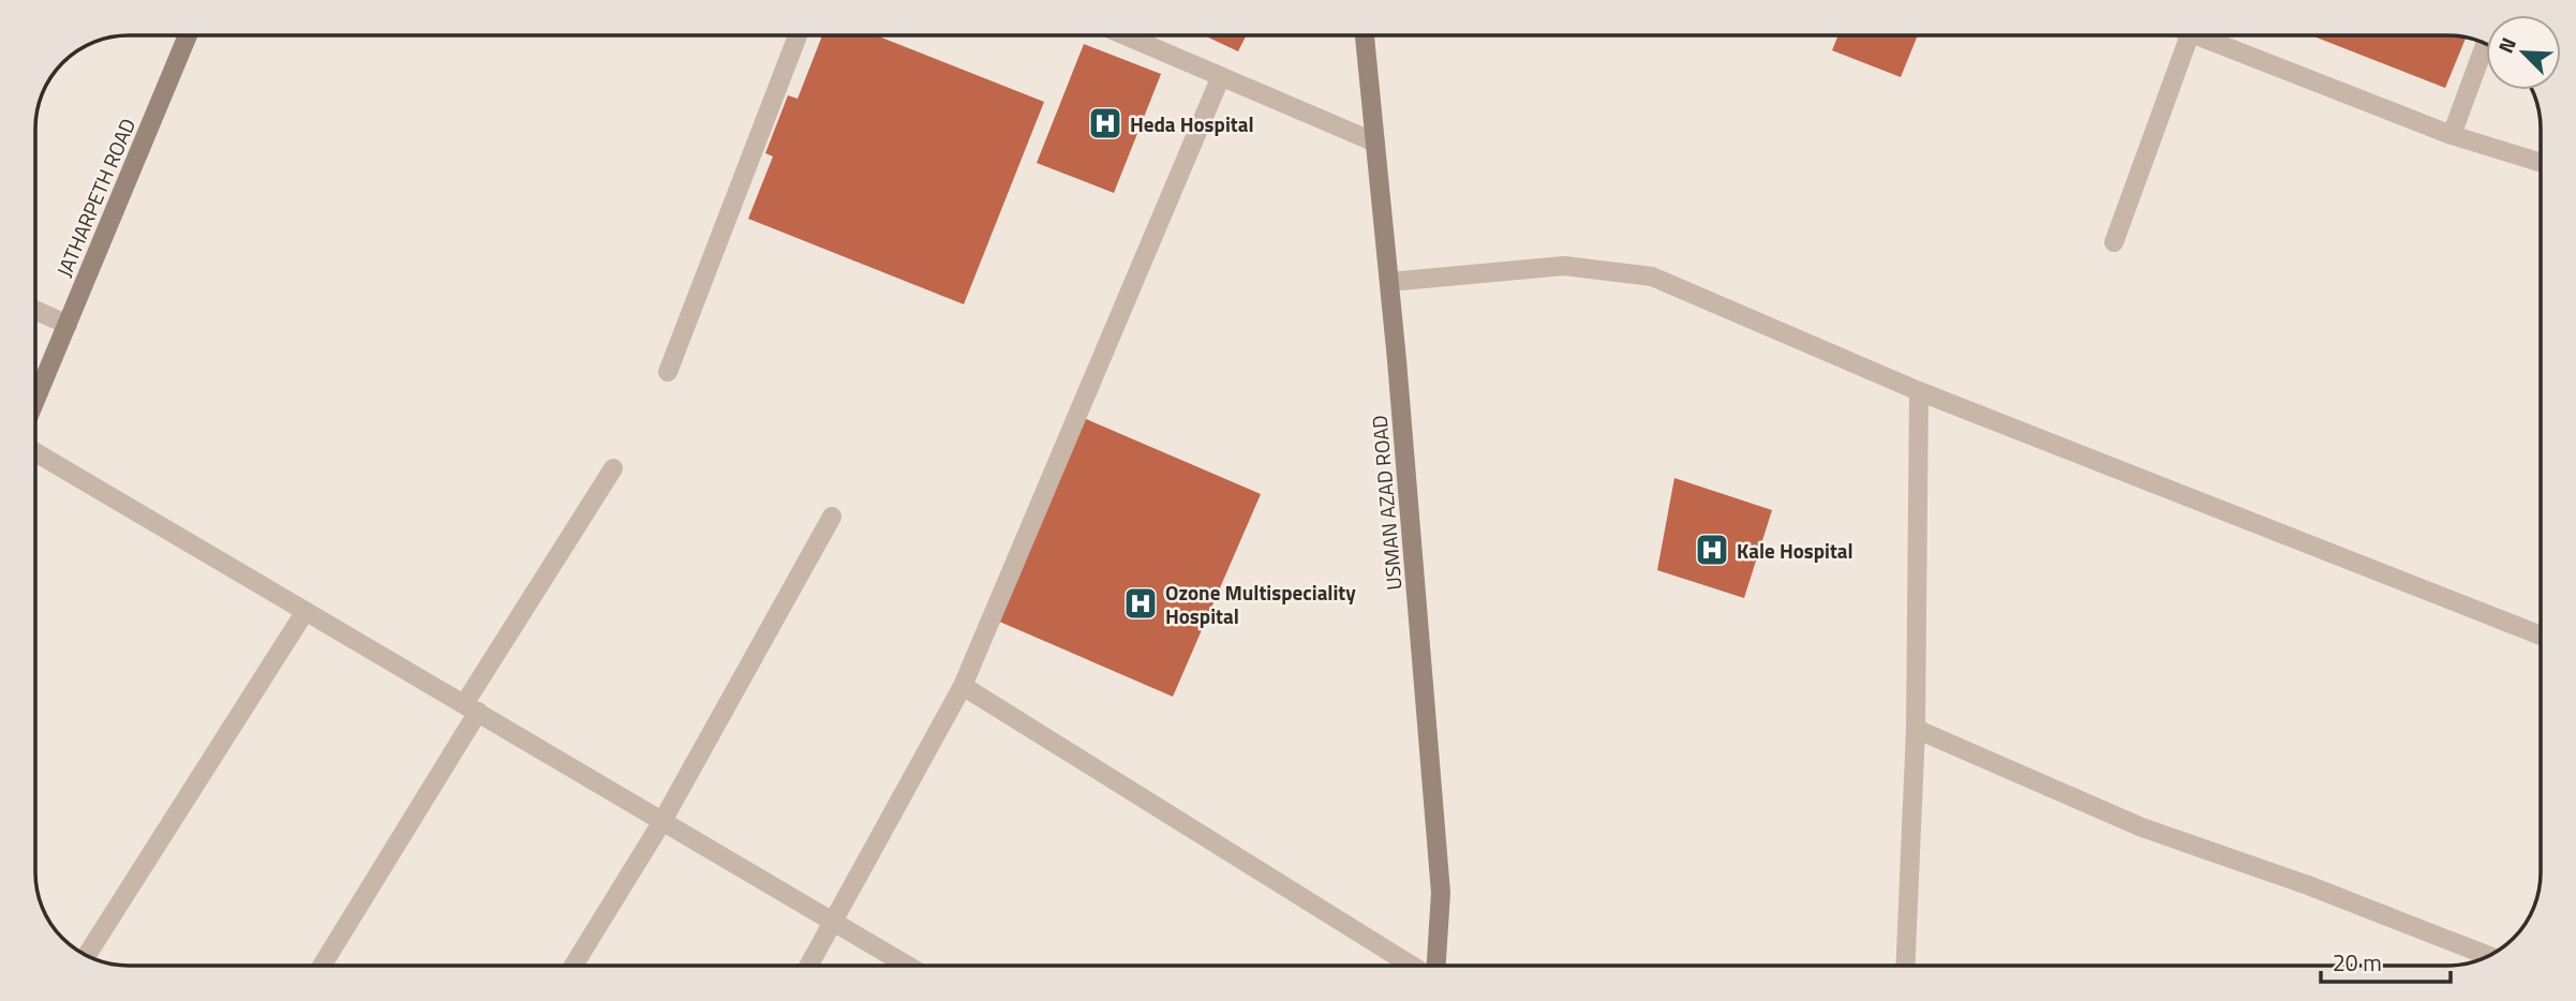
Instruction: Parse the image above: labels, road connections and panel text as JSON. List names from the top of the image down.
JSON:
{
  "streets": {
    "main road": ["JATHARPETH ROAD", "USMAN AZAD ROAD"]
  },
  "places": {
    "hospital": ["Heda Hospital", "Kale Hospital", "Ozone Multispeciality Hospital"]
  },
  "scale_bar": "20 m",
  "north": "top left"
}
